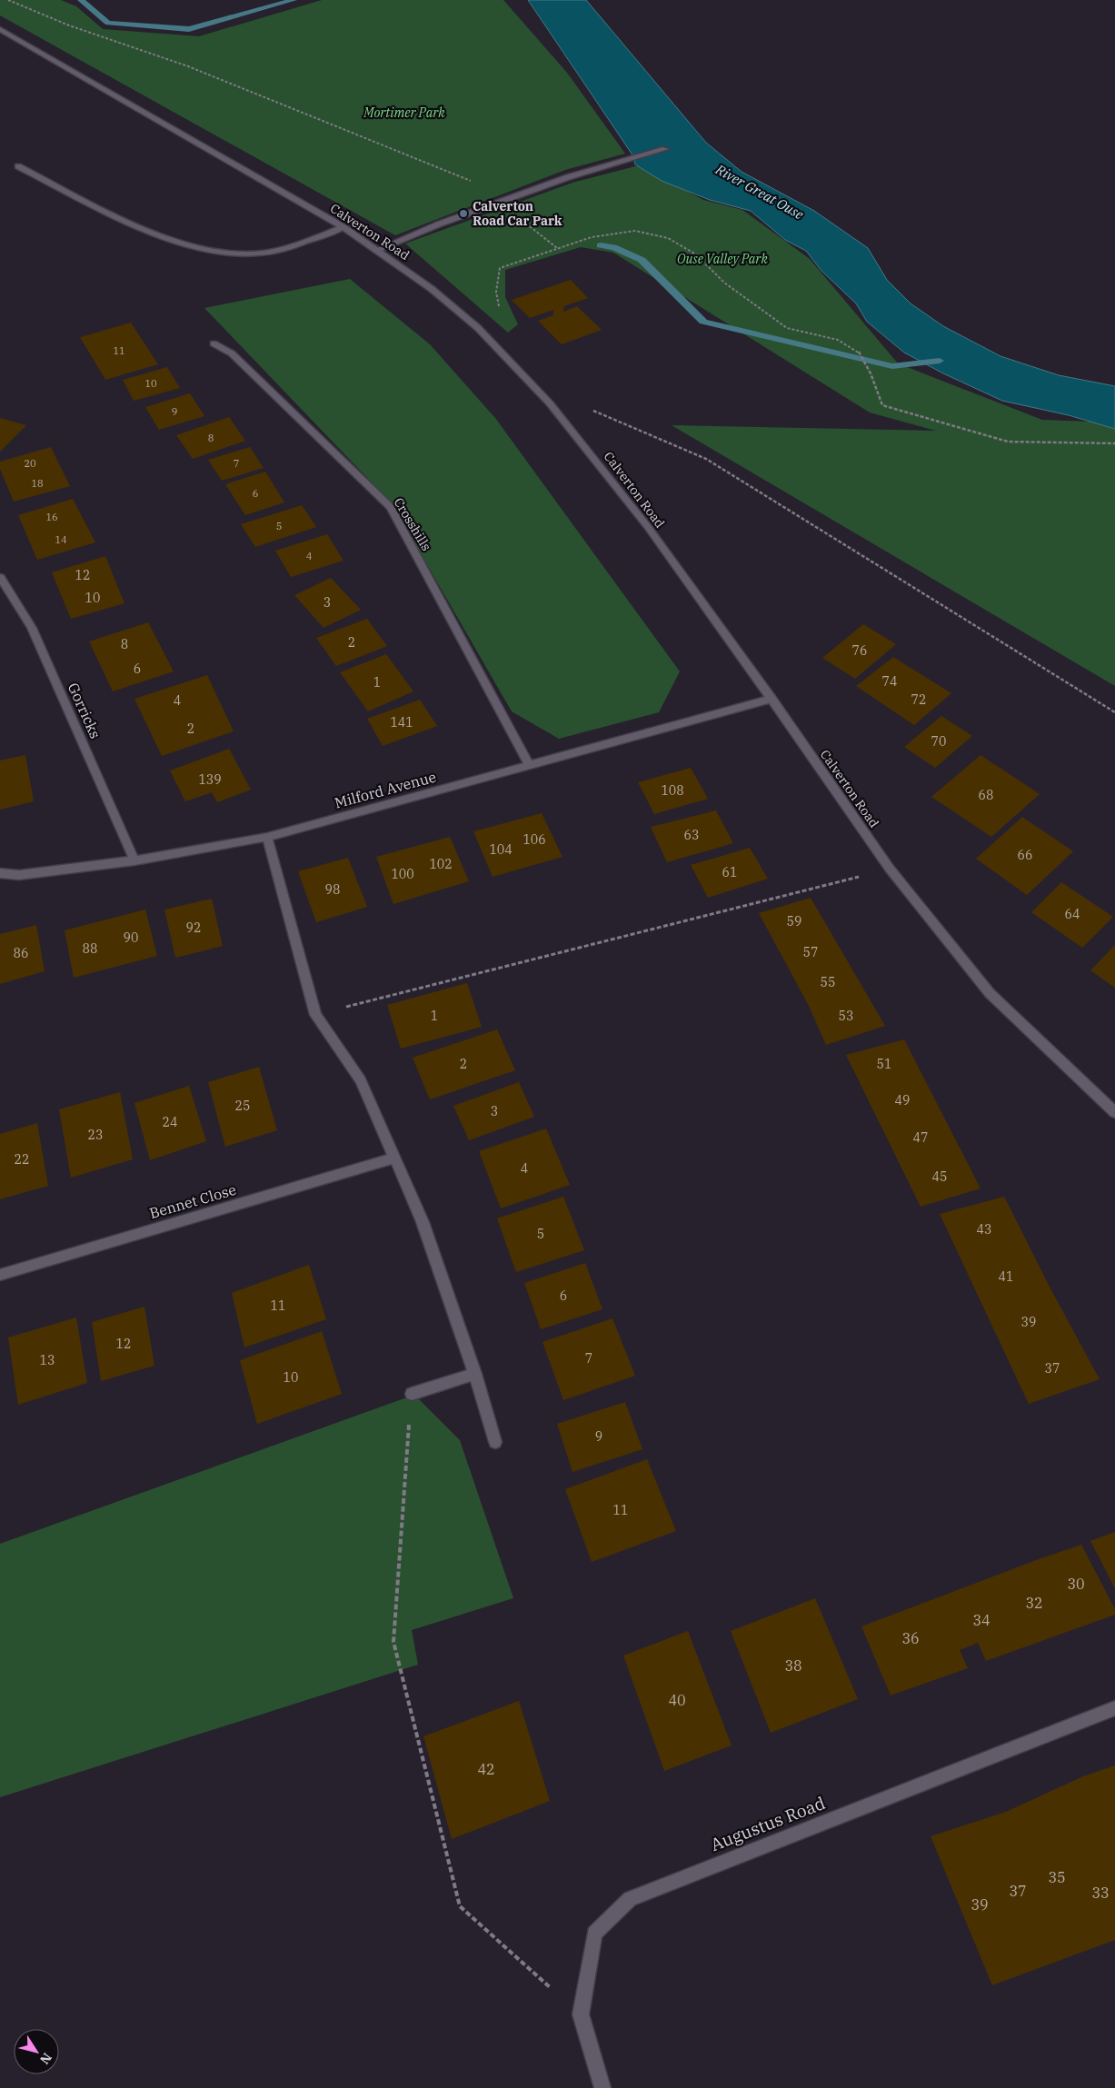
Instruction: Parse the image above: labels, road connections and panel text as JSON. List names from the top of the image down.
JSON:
{
  "streets": {
    "street": [
      "Calverton Road",
      "Crosshills",
      "Gorricks",
      "Milford Avenue",
      "Bennet Close",
      "Augustus Road"
    ]
  },
  "crossings": [
    ["Calverton Road", "Milford Avenue"],
    ["Crosshills", "Milford Avenue"],
    ["Gorricks", "Milford Avenue"]
  ],
  "water": ["River Great Ouse"],
  "parks": ["Mortimer Park", "Ouse Valley Park"],
  "places": ["Calverton Road Car Park"],
  "house_numbers": [
    "11",
    "10",
    "9",
    "8",
    "20",
    "7",
    "18",
    "6",
    "16",
    "5",
    "14",
    "4",
    "12",
    "10",
    "3",
    "2",
    "8",
    "76",
    "6",
    "74",
    "1",
    "72",
    "4",
    "141",
    "2",
    "70",
    "139",
    "108",
    "68",
    "63",
    "106",
    "104",
    "66",
    "102",
    "61",
    "100",
    "98",
    "64",
    "59",
    "92",
    "90",
    "88",
    "57",
    "86",
    "55",
    "1",
    "53",
    "2",
    "51",
    "49",
    "25",
    "3",
    "24",
    "23",
    "47",
    "22",
    "4",
    "45",
    "43",
    "5",
    "41",
    "6",
    "11",
    "39",
    "12",
    "7",
    "13",
    "37",
    "10",
    "9",
    "11",
    "30",
    "32",
    "34",
    "36",
    "38",
    "40",
    "42",
    "35",
    "37",
    "33",
    "39"
  ],
  "north": "bottom right"
}
